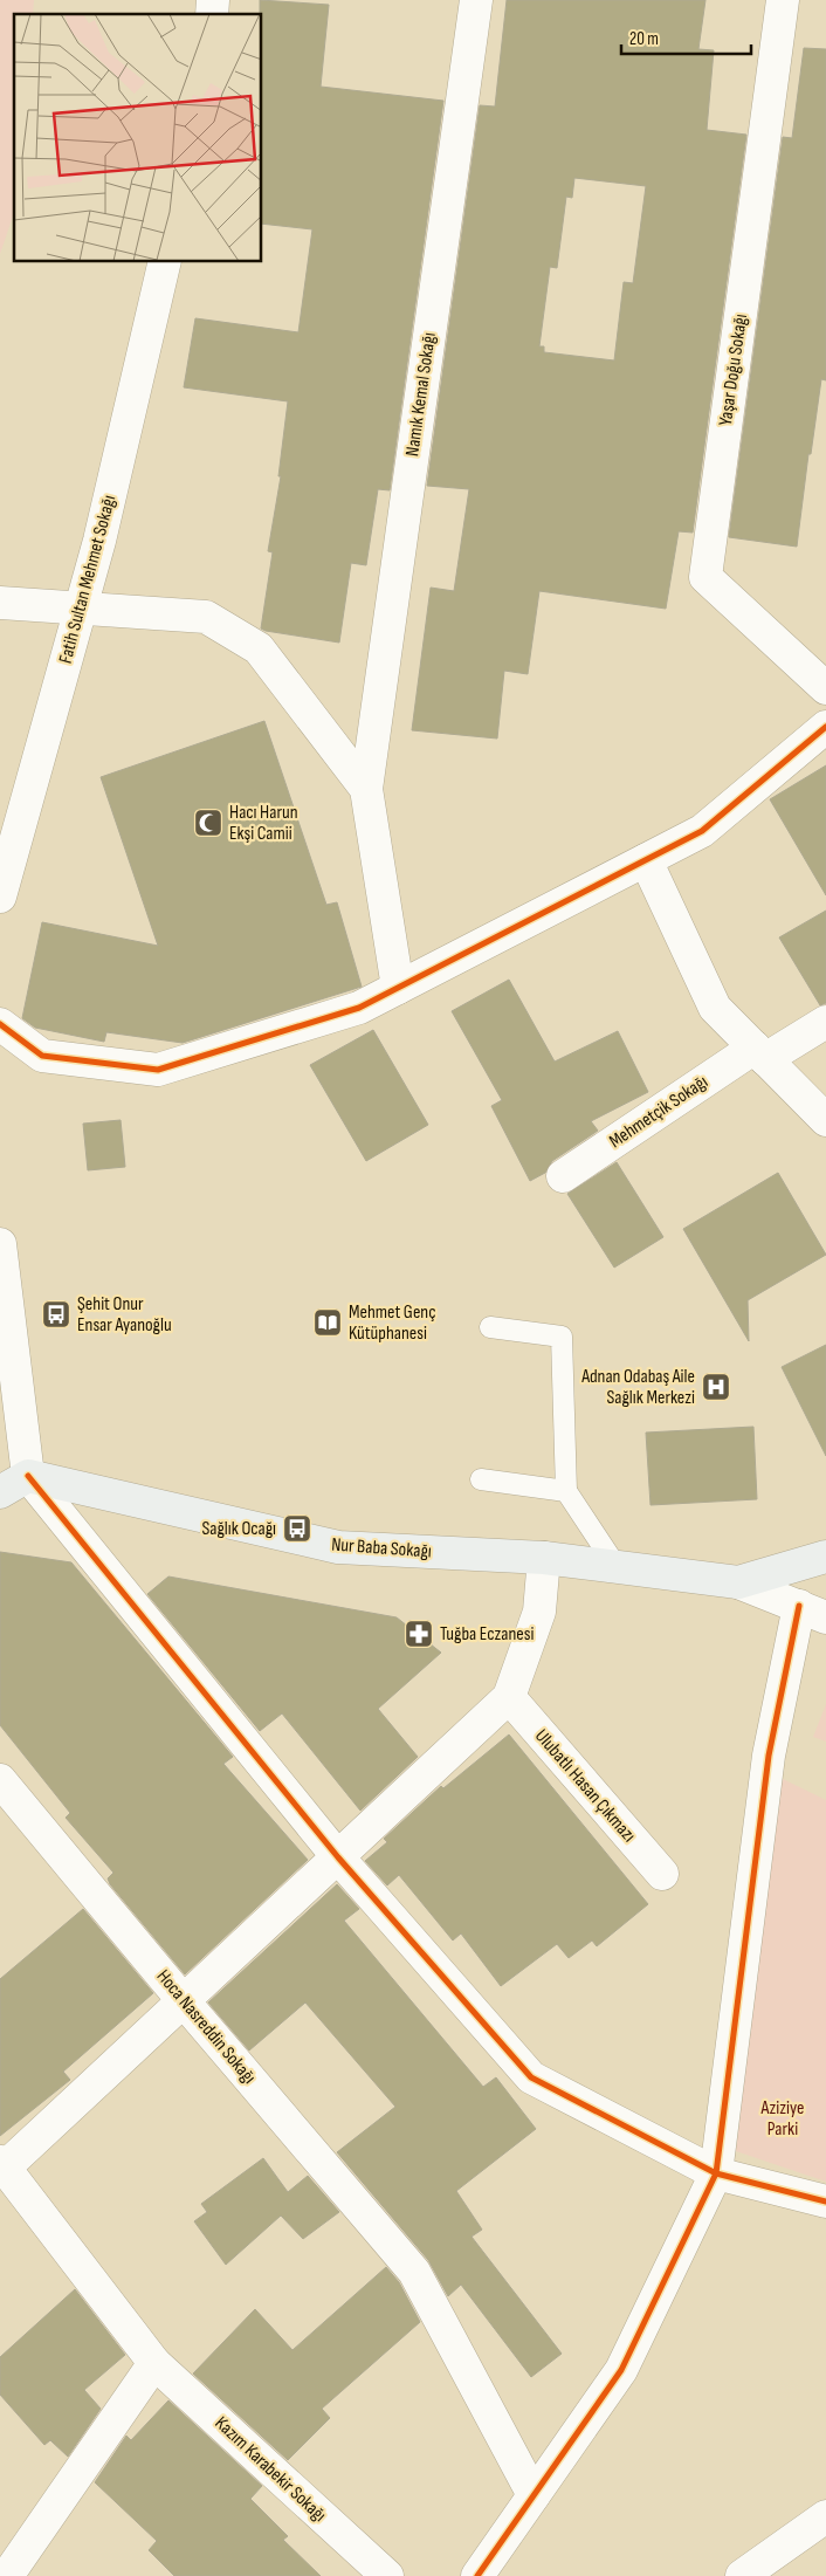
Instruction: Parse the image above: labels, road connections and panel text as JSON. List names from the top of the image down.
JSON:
{
  "streets": {
    "main road": ["Nur Baba Sokağı"],
    "street": [
      "Yaşar Doğu Sokağı",
      "Namık Kemal Sokağı",
      "Fatih Sultan Mehmet Sokağı",
      "Mehmetçik Sokağı",
      "Ulubatlı Hasan Çıkmazı",
      "Hoca Nasreddin Sokağı",
      "Kazım Karabekir Sokağı"
    ]
  },
  "parks": ["Aziziye Parki"],
  "places": {
    "mosque": ["Hacı Harun Ekşi Camii"],
    "bus stop": ["Şehit Onur Ensar Ayanoğlu", "Sağlık Ocağı"],
    "library": ["Mehmet Genç Kütüphanesi"],
    "hospital": ["Adnan Odabaş Aile Sağlık Merkezi"],
    "pharmacy": ["Tuğba Eczanesi"]
  },
  "scale_bar": "20 m"
}
